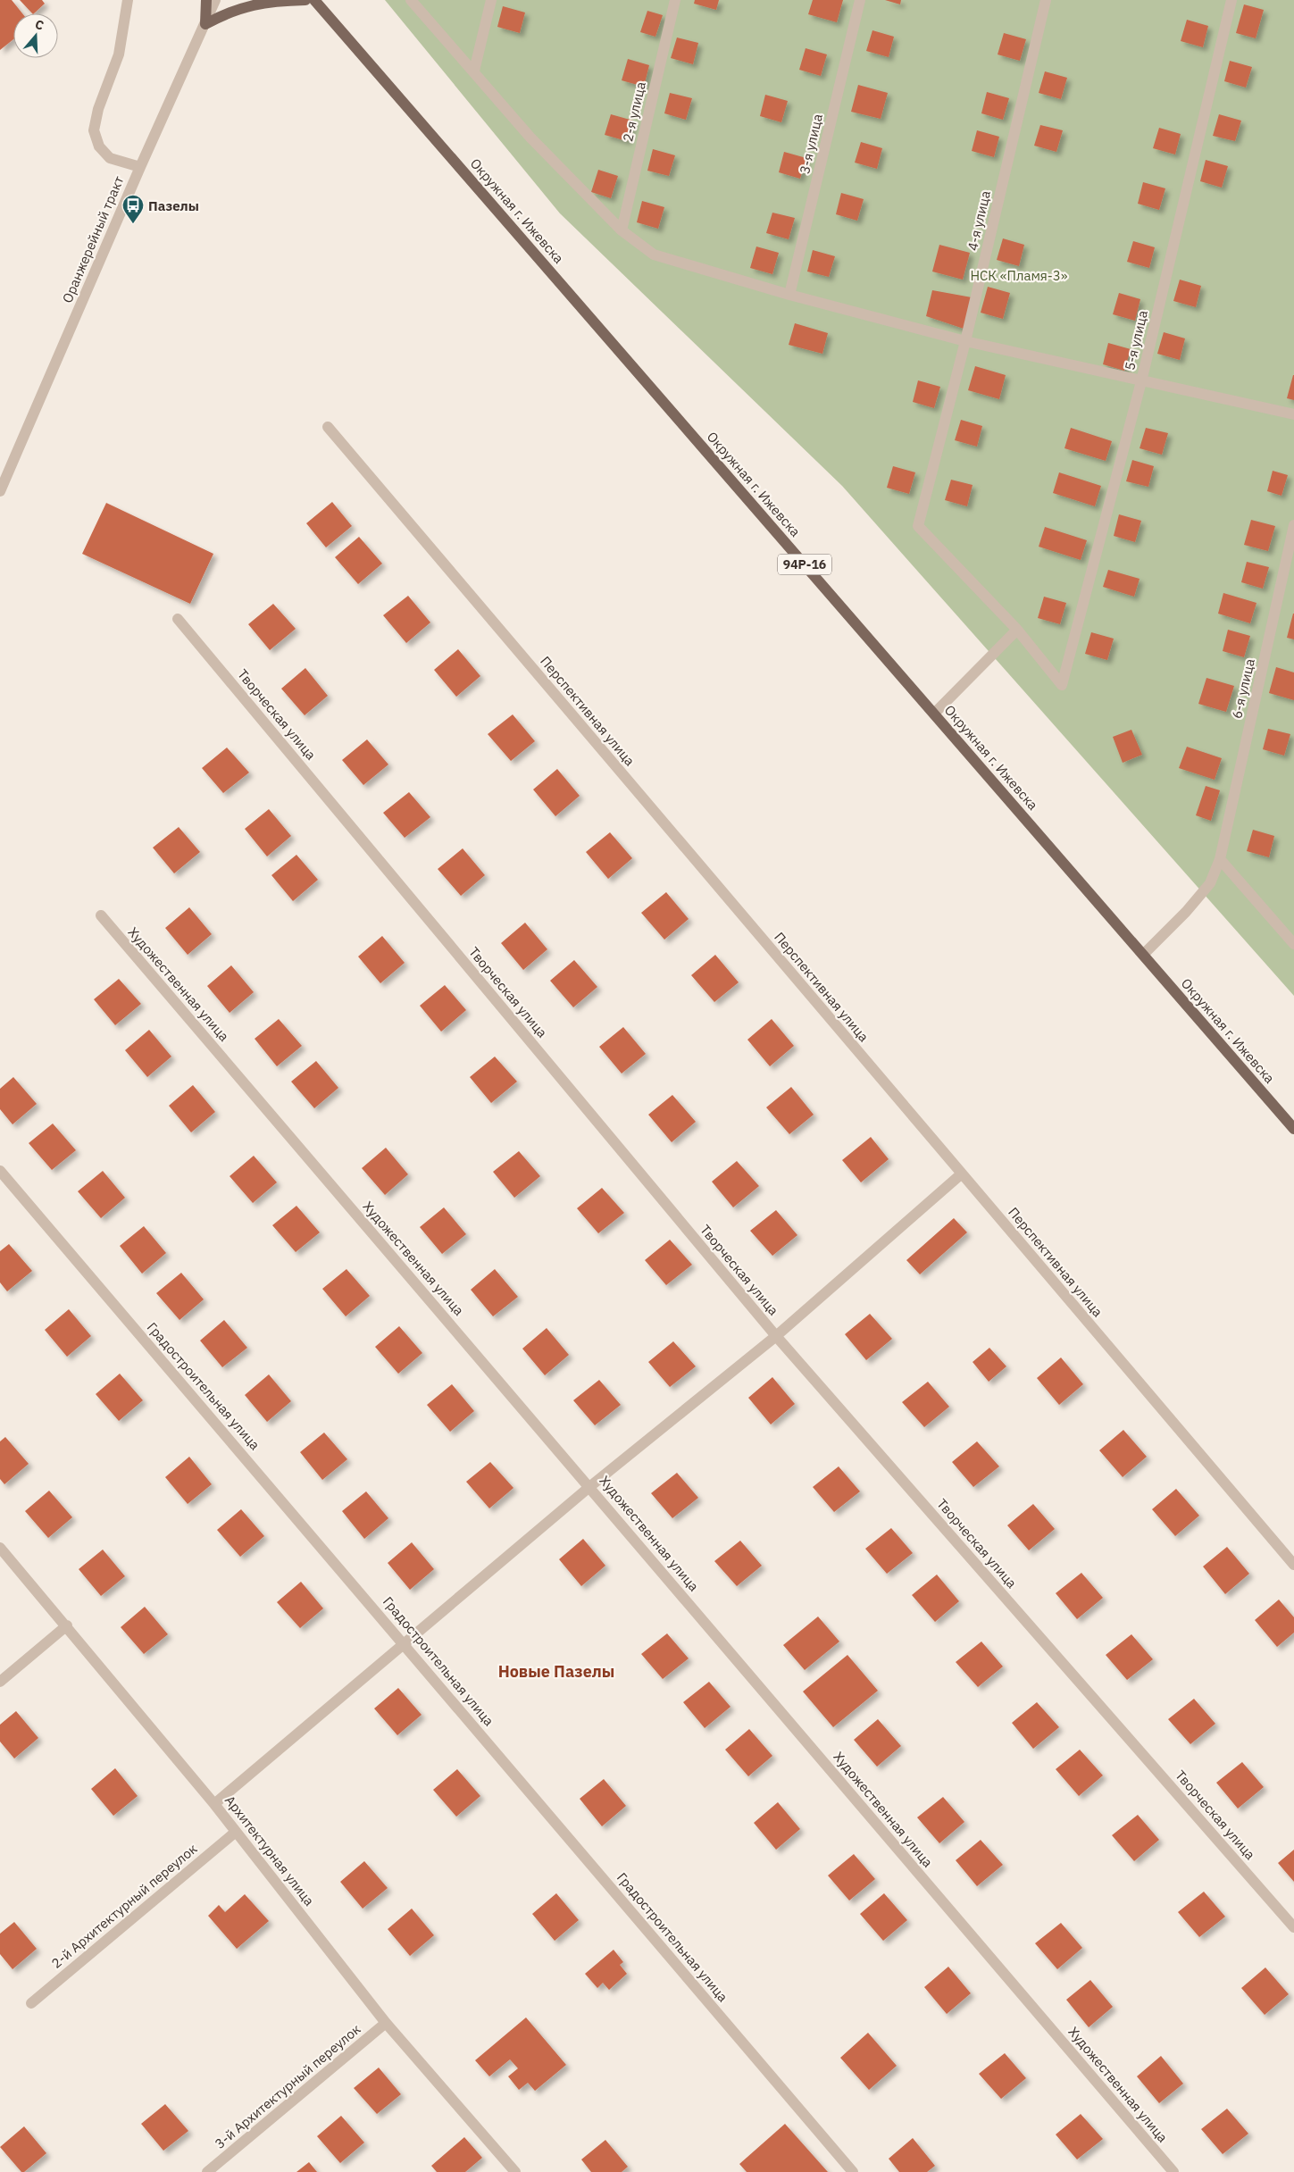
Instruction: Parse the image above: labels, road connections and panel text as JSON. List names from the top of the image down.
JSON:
{
  "streets": {
    "main road": ["Окружная г. Ижевска", "94Р-16"],
    "street": [
      "2-я улица",
      "3-я улица",
      "4-я улица",
      "Оранжерейный тракт",
      "5-я улица",
      "6-я улица",
      "Перспективная улица",
      "Творческая улица",
      "Художественная улица",
      "Градостроительная улица",
      "Архитектурная улица",
      "2-й Архитектурный переулок",
      "3-й Архитектурный переулок"
    ]
  },
  "crossings": [
    ["Окружная г. Ижевска", "6-я улица"],
    ["4-я улица", "5-я улица"],
    ["Архитектурная улица", "2-й Архитектурный переулок"],
    ["Архитектурная улица", "3-й Архитектурный переулок"]
  ],
  "districts": ["Новые Пазелы"],
  "parks": ["НСК «Пламя-3»"],
  "places": {
    "bus stop": ["Пазелы"]
  },
  "north": "top"
}
